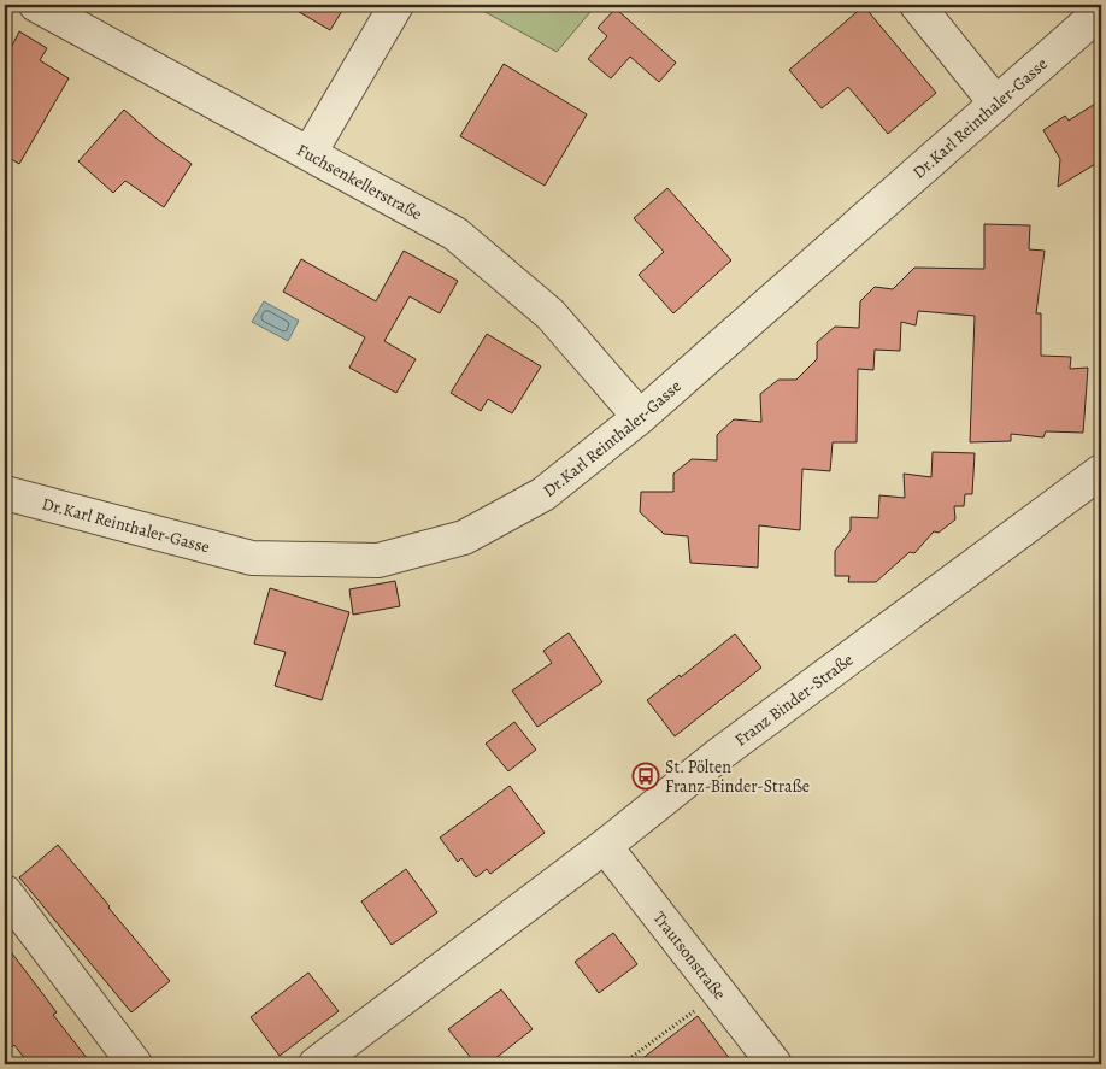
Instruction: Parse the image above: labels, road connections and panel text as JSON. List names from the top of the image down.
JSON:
{
  "streets": {
    "street": [
      "Dr.Karl Reinthaler-Gasse",
      "Fuchsenkellerstraße",
      "Franz Binder-Straße",
      "Trautsonstraße"
    ]
  },
  "crossings": [
    ["Dr.Karl Reinthaler-Gasse", "Fuchsenkellerstraße"],
    ["Franz Binder-Straße", "Trautsonstraße"]
  ],
  "places": {
    "bus stop": ["St. Pölten Franz-Binder-Straße"]
  }
}
